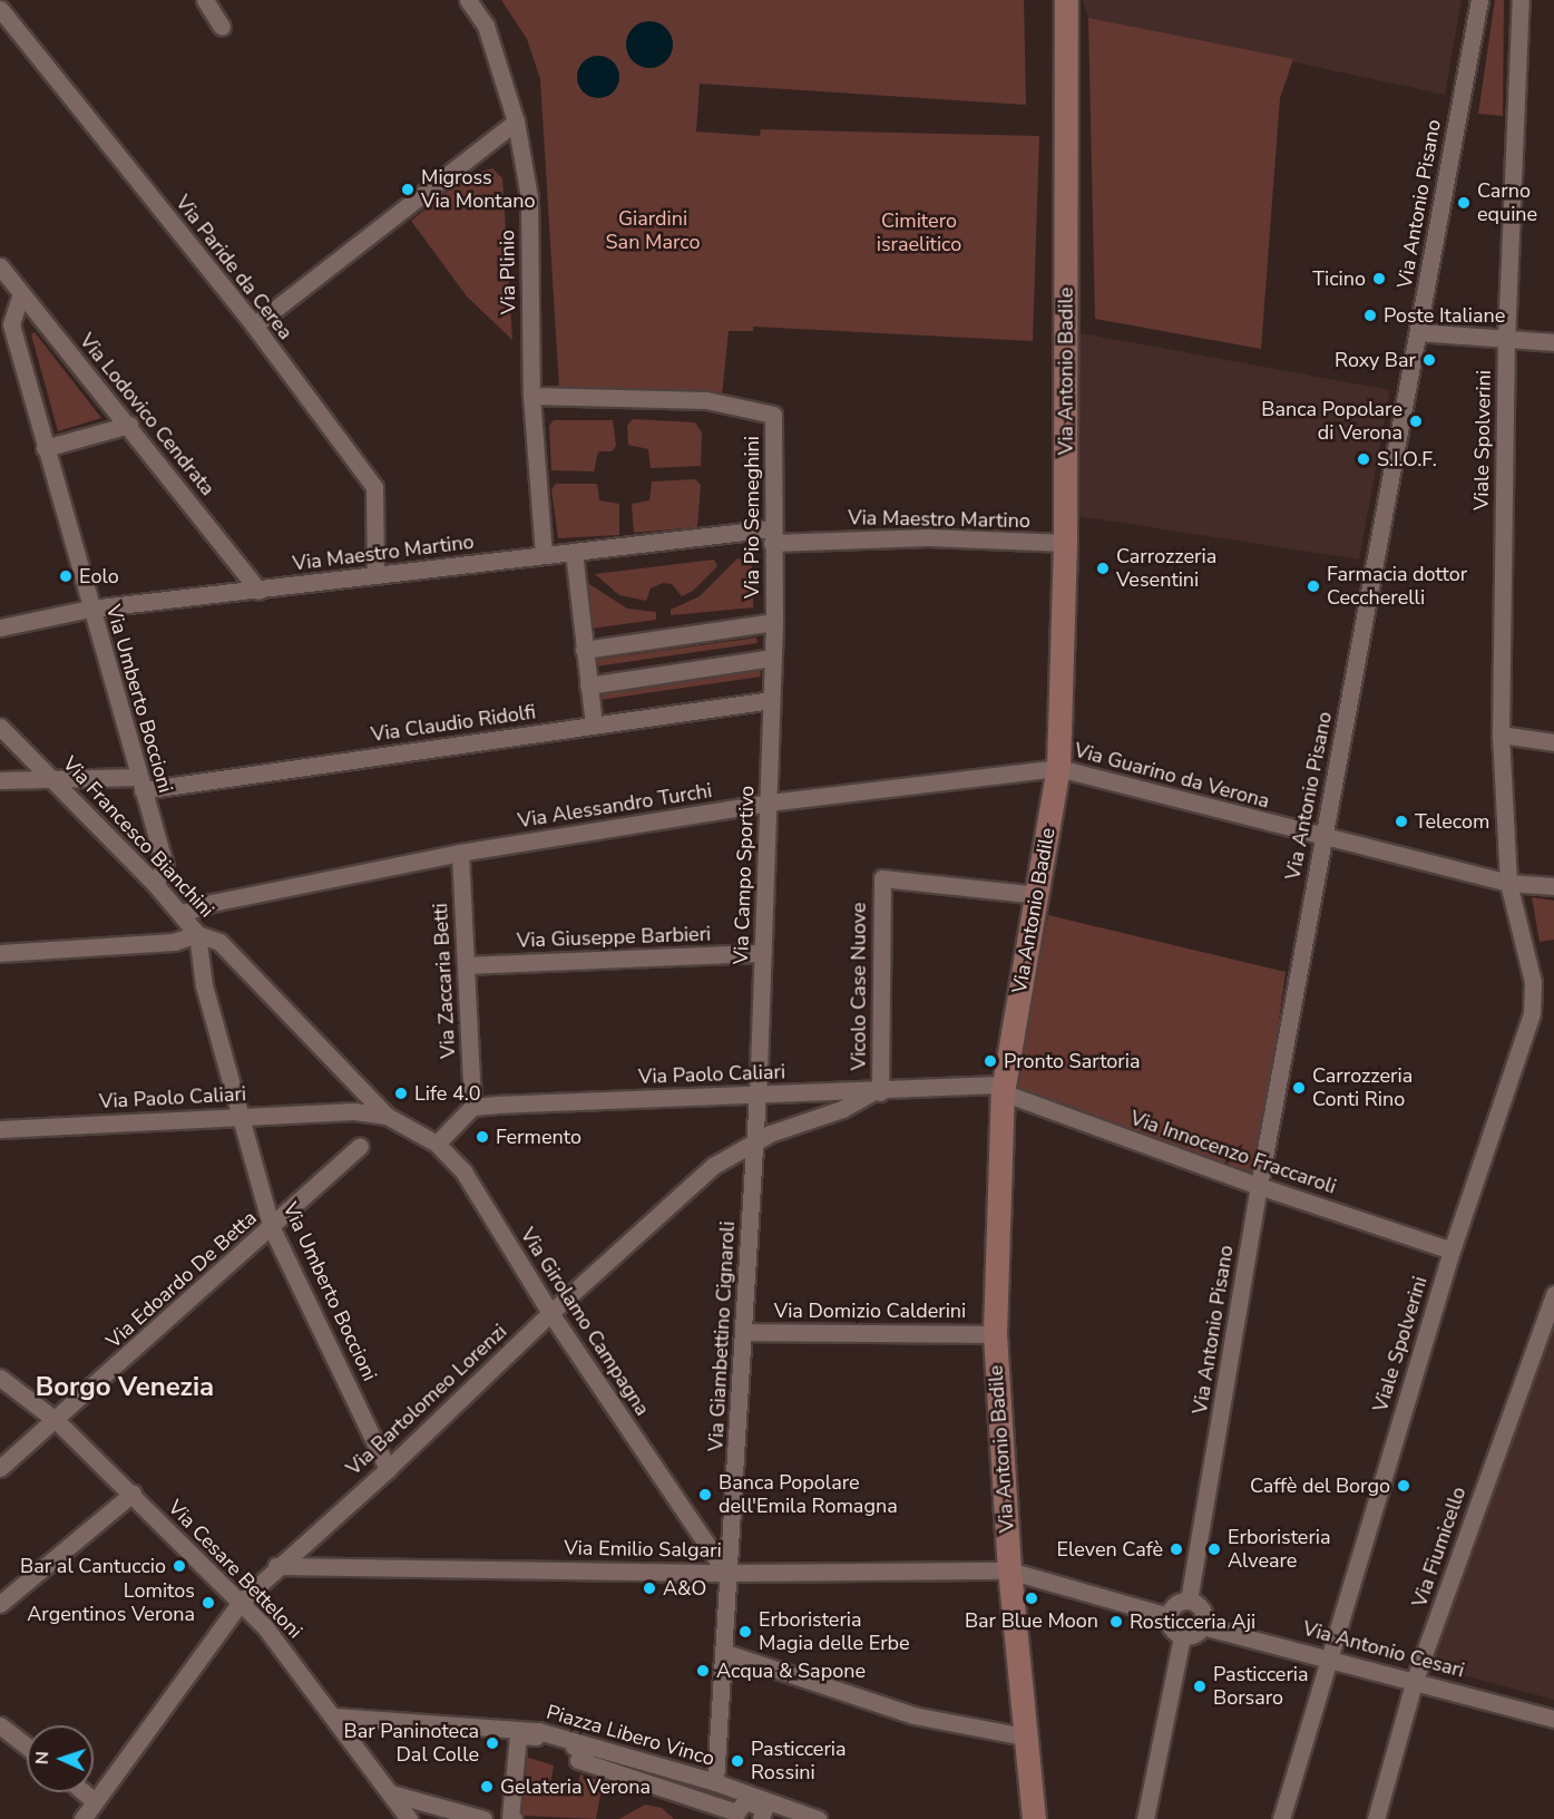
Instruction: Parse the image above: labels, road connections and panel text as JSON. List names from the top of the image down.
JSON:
{
  "streets": {
    "street": [
      "Via Antonio Pisano",
      "Via Paride da Cerea",
      "Via Plinio",
      "Via Antonio Badile",
      "Via Lodovico Cendrata",
      "Viale Spolverini",
      "Via Pio Semeghini",
      "Via Maestro Martino",
      "Via Umberto Boccioni",
      "Via Claudio Ridolfi",
      "Via Guarino da Verona",
      "Via Alessandro Turchi",
      "Via Francesco Bianchini",
      "Via Campo Sportivo",
      "Via Giuseppe Barbieri",
      "Via Zaccaria Betti",
      "Vicolo Case Nuove",
      "Via Paolo Caliari",
      "Via Innocenzo Fraccaroli",
      "Via Edoardo De Betta",
      "Via Domizio Calderini",
      "Via Girolamo Campagna",
      "Via Giambettino Cignaroli",
      "Via Bartolomeo Lorenzi",
      "Via Fiumicello",
      "Via Emilio Salgari",
      "Via Cesare Betteloni",
      "Via Antonio Cesari",
      "Piazza Libero Vinco"
    ]
  },
  "crossings": [
    ["Via Antonio Pisano", "Via Guarino da Verona"],
    ["Via Antonio Pisano", "Via Innocenzo Fraccaroli"],
    ["Via Antonio Pisano", "Via Antonio Cesari"],
    ["Via Paride da Cerea", "Via Maestro Martino"],
    ["Via Plinio", "Via Pio Semeghini"],
    ["Via Plinio", "Via Maestro Martino"],
    ["Via Antonio Badile", "Via Maestro Martino"],
    ["Via Antonio Badile", "Via Guarino da Verona"],
    ["Via Antonio Badile", "Via Alessandro Turchi"],
    ["Via Antonio Badile", "Vicolo Case Nuove"],
    ["Via Antonio Badile", "Via Paolo Caliari"],
    ["Via Antonio Badile", "Via Innocenzo Fraccaroli"],
    ["Via Antonio Badile", "Via Domizio Calderini"],
    ["Via Antonio Badile", "Via Emilio Salgari"],
    ["Via Lodovico Cendrata", "Via Maestro Martino"],
    ["Via Lodovico Cendrata", "Via Umberto Boccioni"],
    ["Viale Spolverini", "Via Guarino da Verona"],
    ["Viale Spolverini", "Via Innocenzo Fraccaroli"],
    ["Viale Spolverini", "Via Antonio Cesari"],
    ["Via Pio Semeghini", "Via Maestro Martino"],
    ["Via Pio Semeghini", "Via Campo Sportivo"],
    ["Via Maestro Martino", "Via Umberto Boccioni"],
    ["Via Umberto Boccioni", "Via Claudio Ridolfi"],
    ["Via Umberto Boccioni", "Via Francesco Bianchini"],
    ["Via Umberto Boccioni", "Via Paolo Caliari"],
    ["Via Umberto Boccioni", "Via Edoardo De Betta"],
    ["Via Umberto Boccioni", "Via Bartolomeo Lorenzi"],
    ["Via Claudio Ridolfi", "Via Francesco Bianchini"],
    ["Via Claudio Ridolfi", "Via Campo Sportivo"],
    ["Via Guarino da Verona", "Via Alessandro Turchi"],
    ["Via Alessandro Turchi", "Via Francesco Bianchini"],
    ["Via Alessandro Turchi", "Via Campo Sportivo"],
    ["Via Alessandro Turchi", "Via Zaccaria Betti"],
    ["Via Francesco Bianchini", "Via Paolo Caliari"],
    ["Via Francesco Bianchini", "Via Girolamo Campagna"],
    ["Via Campo Sportivo", "Via Giuseppe Barbieri"],
    ["Via Campo Sportivo", "Via Paolo Caliari"],
    ["Via Campo Sportivo", "Via Giambettino Cignaroli"],
    ["Via Giuseppe Barbieri", "Via Zaccaria Betti"],
    ["Via Zaccaria Betti", "Via Paolo Caliari"],
    ["Vicolo Case Nuove", "Via Paolo Caliari"],
    ["Vicolo Case Nuove", "Via Bartolomeo Lorenzi"],
    ["Via Paolo Caliari", "Via Innocenzo Fraccaroli"],
    ["Via Paolo Caliari", "Via Girolamo Campagna"],
    ["Via Paolo Caliari", "Via Giambettino Cignaroli"],
    ["Via Paolo Caliari", "Via Bartolomeo Lorenzi"],
    ["Via Edoardo De Betta", "Via Cesare Betteloni"],
    ["Via Domizio Calderini", "Via Giambettino Cignaroli"],
    ["Via Girolamo Campagna", "Via Giambettino Cignaroli"],
    ["Via Girolamo Campagna", "Via Bartolomeo Lorenzi"],
    ["Via Girolamo Campagna", "Via Emilio Salgari"],
    ["Via Giambettino Cignaroli", "Via Bartolomeo Lorenzi"],
    ["Via Giambettino Cignaroli", "Via Emilio Salgari"],
    ["Via Giambettino Cignaroli", "Piazza Libero Vinco"],
    ["Via Bartolomeo Lorenzi", "Via Emilio Salgari"],
    ["Via Bartolomeo Lorenzi", "Via Cesare Betteloni"],
    ["Via Fiumicello", "Via Antonio Cesari"],
    ["Via Cesare Betteloni", "Piazza Libero Vinco"]
  ],
  "districts": ["Borgo Venezia"],
  "parks": ["Giardini San Marco", "Cimitero israelitico"],
  "places": [
    "Migross Via Montano",
    "Carno equine",
    "Ticino",
    "Poste Italiane",
    "Roxy Bar",
    "Banca Popolare di Verona",
    "S.I.O.F.",
    "Carrozzeria Vesentini",
    "Eolo",
    "Farmacia dottor Ceccherelli",
    "Telecom",
    "Pronto Sartoria",
    "Carrozzeria Conti Rino",
    "Life 4.0",
    "Fermento",
    "Caffè del Borgo",
    "Banca Popolare dell'Emila Romagna",
    "Eleven Cafè",
    "Erboristeria Alveare",
    "Bar al Cantuccio",
    "A&O",
    "Bar Blue Moon",
    "Lomitos Argentinos Verona",
    "Rosticceria Aji",
    "Erboristeria Magia delle Erbe",
    "Acqua & Sapone",
    "Pasticceria Borsaro",
    "Bar Paninoteca Dal Colle",
    "Pasticceria Rossini",
    "Gelateria Verona"
  ],
  "north": "left"
}
